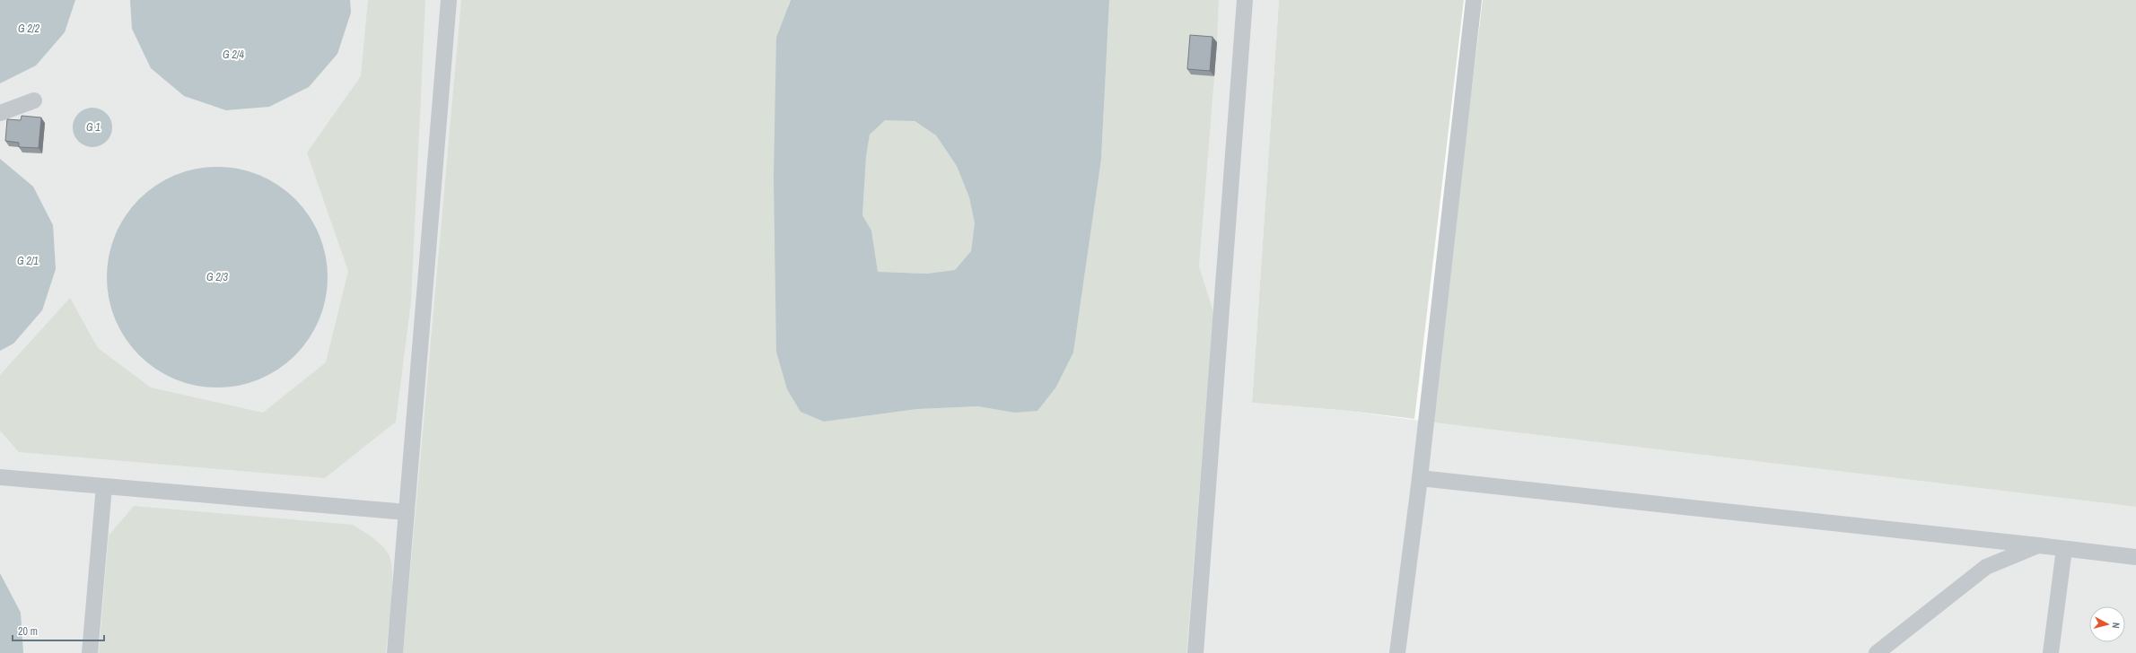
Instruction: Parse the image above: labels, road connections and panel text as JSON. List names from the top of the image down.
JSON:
{
  "water": [
    "G 2/2",
    "G 2/4",
    "G 1",
    "G 2/1",
    "G 2/3"
  ],
  "scale_bar": "20 m",
  "north": "right"
}
